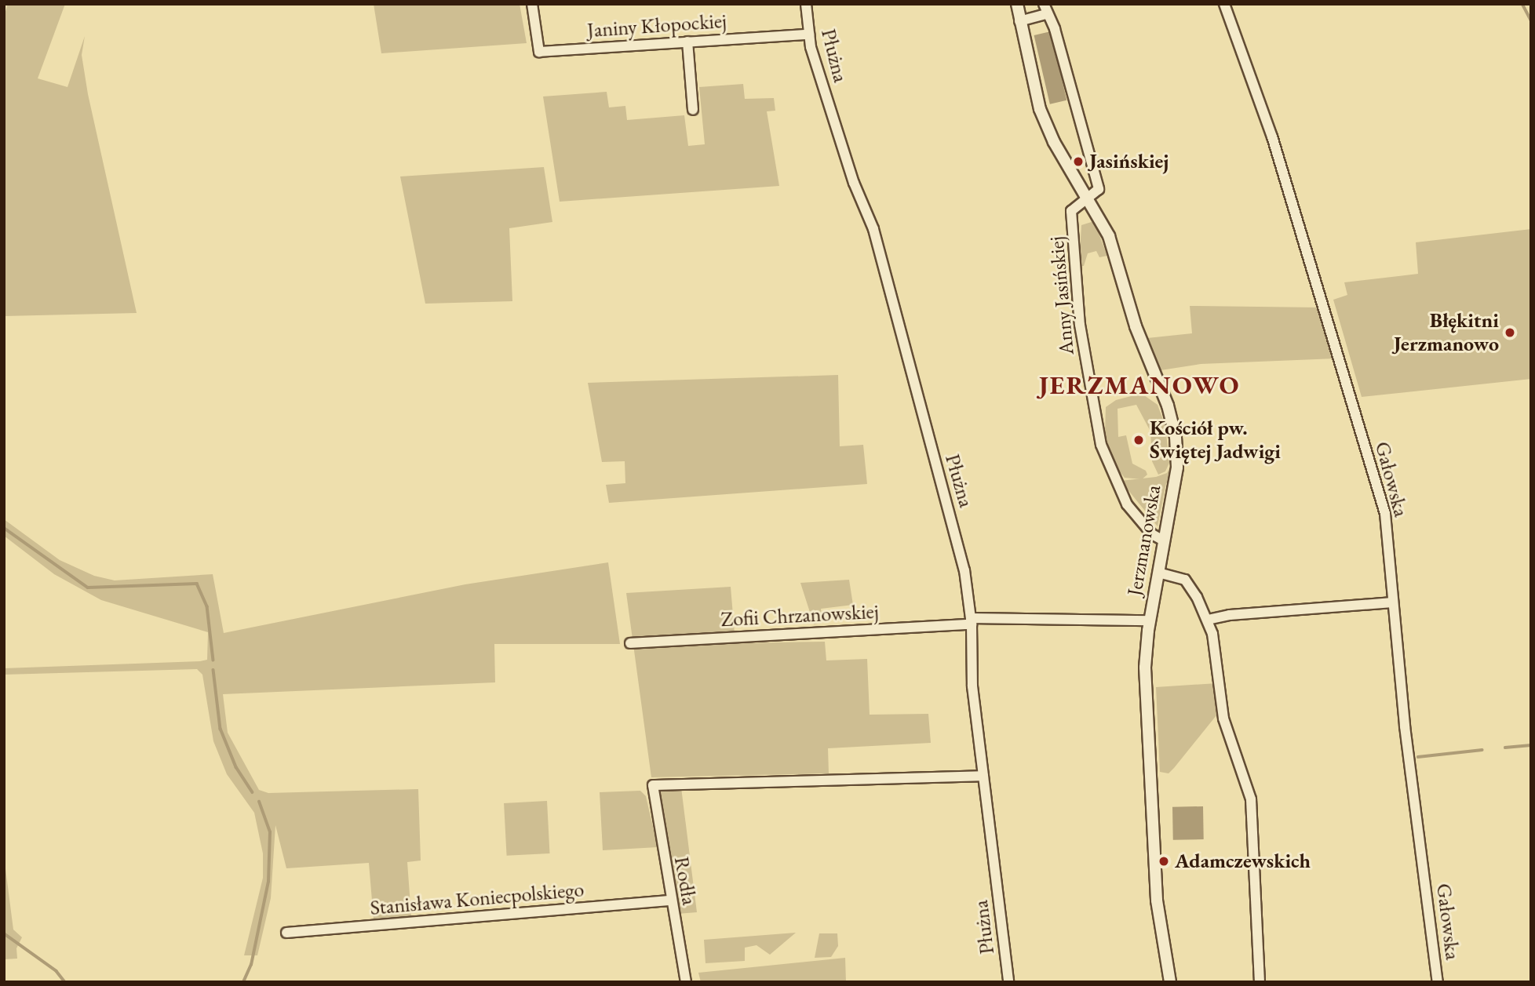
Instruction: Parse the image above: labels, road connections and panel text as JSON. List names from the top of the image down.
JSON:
{
  "streets": {
    "street": [
      "Janiny Kłopockiej",
      "Płużna",
      "Anny Jasińskiej",
      "Gałowska",
      "Jerzmanowska",
      "Zofii Chrzanowskiej",
      "Rodła",
      "Stanisława Koniecpolskiego"
    ]
  },
  "crossings": [
    ["Janiny Kłopockiej", "Płużna"],
    ["Płużna", "Zofii Chrzanowskiej"],
    ["Płużna", "Rodła"],
    ["Anny Jasińskiej", "Jerzmanowska"],
    ["Jerzmanowska", "Zofii Chrzanowskiej"],
    ["Rodła", "Stanisława Koniecpolskiego"]
  ],
  "districts": ["JERZMANOWO"],
  "places": [
    "Jasińskiej",
    "Błękitni Jerzmanowo",
    "Kościół pw. Świętej Jadwigi",
    "Adamczewskich"
  ]
}
